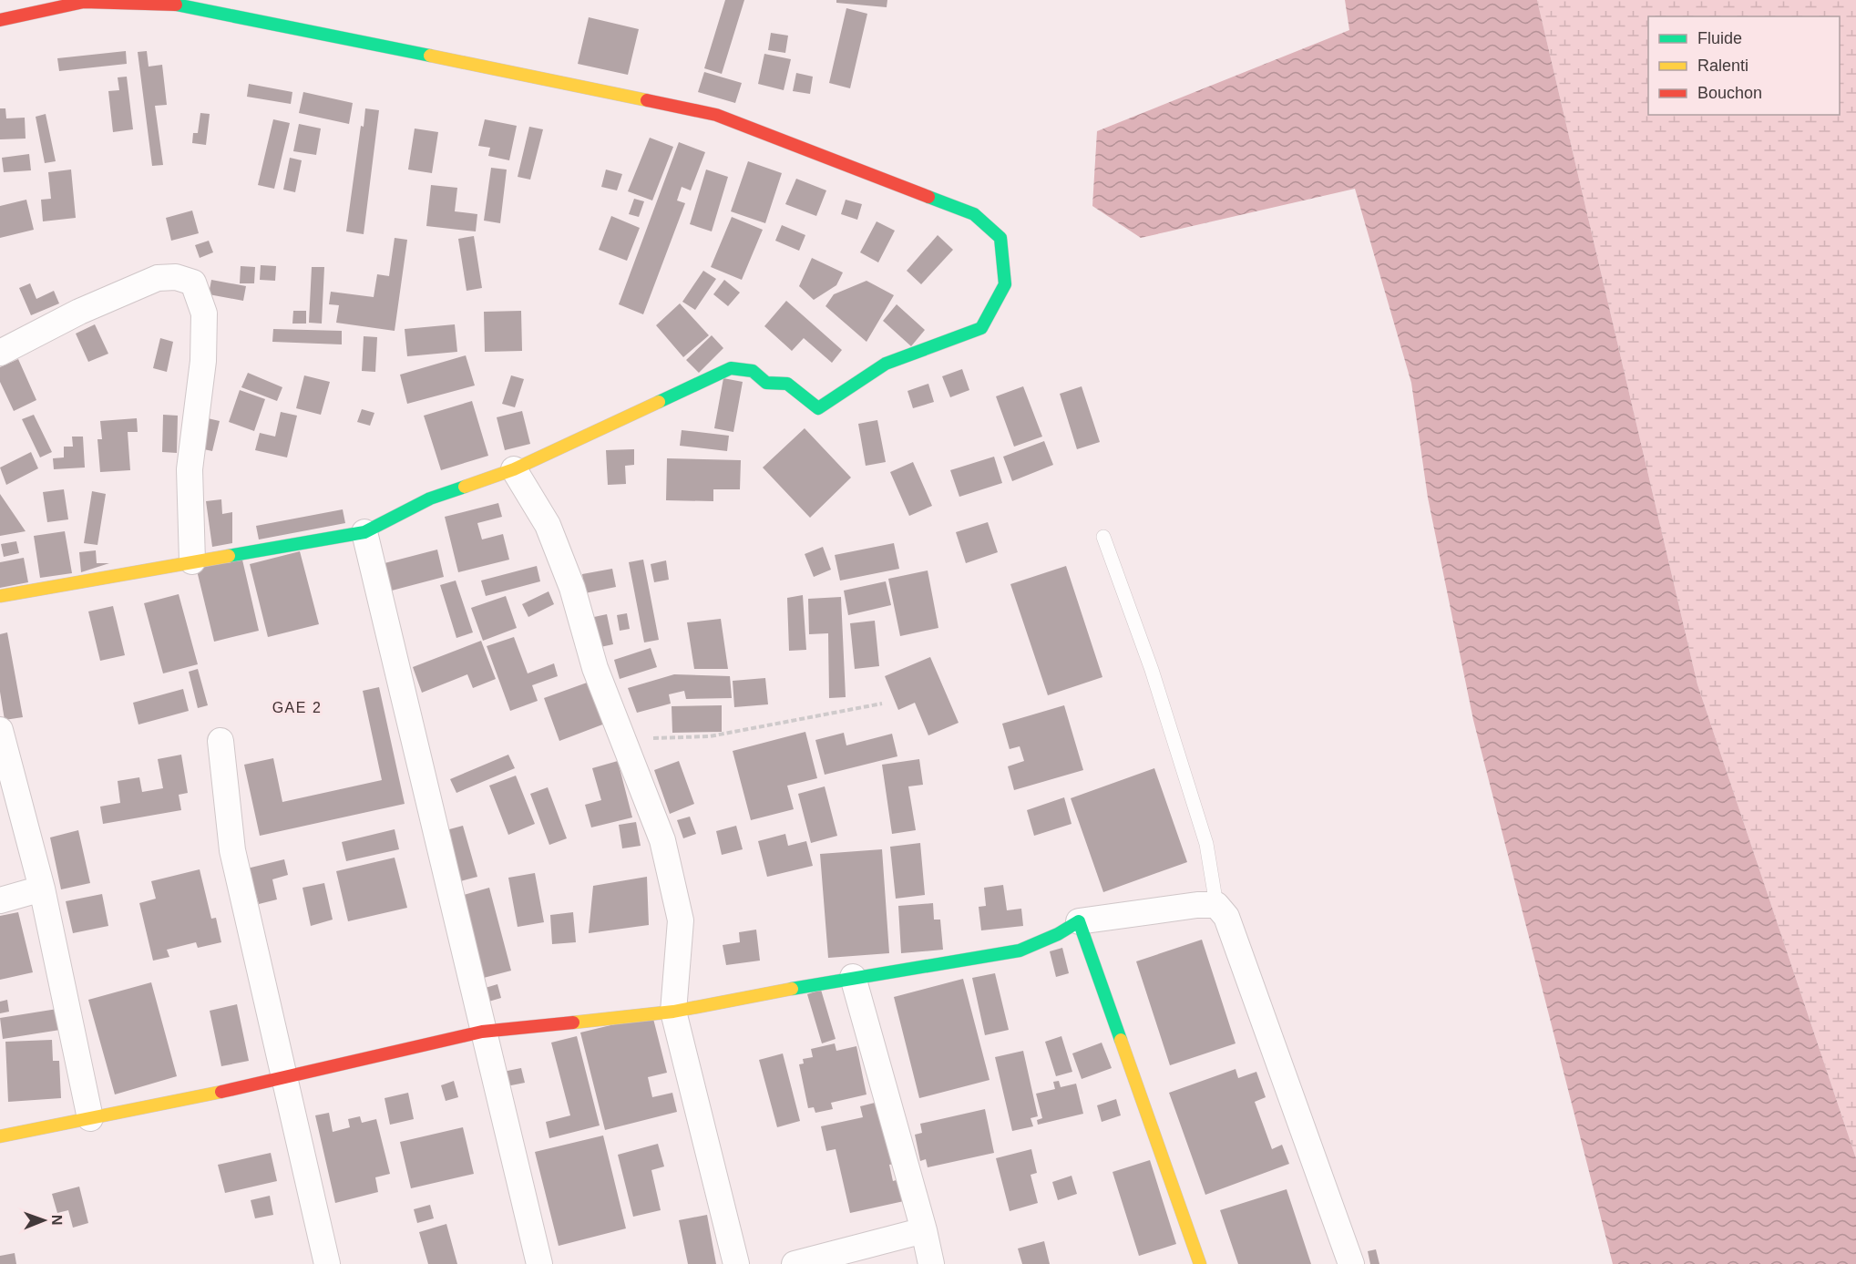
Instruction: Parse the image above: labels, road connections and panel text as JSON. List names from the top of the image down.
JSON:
{
  "districts": ["GAE 2"],
  "legend": ["Fluide", "Ralenti", "Bouchon"],
  "north": "right"
}
